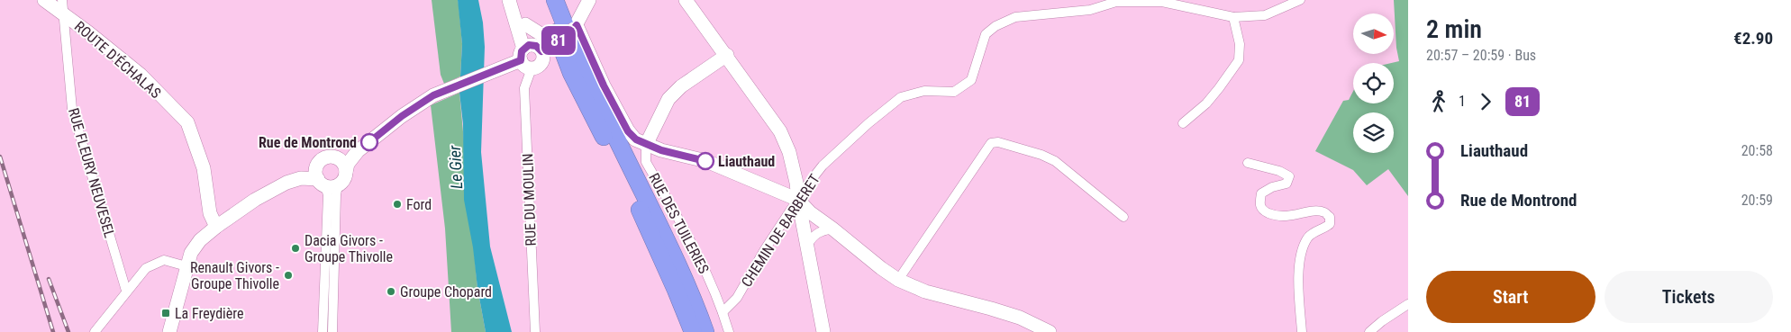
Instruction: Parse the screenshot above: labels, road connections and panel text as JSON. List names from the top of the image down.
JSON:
{
  "streets": {
    "main road": ["ROUTE D'ÉCHALAS"],
    "street": [
      "RUE FLEURY NEUVESEL",
      "RUE DU MOULIN",
      "RUE DES TUILERIES",
      "CHEMIN DE BARBERET"
    ]
  },
  "crossings": [
    ["ROUTE D'ÉCHALAS", "RUE FLEURY NEUVESEL"],
    ["RUE DES TUILERIES", "CHEMIN DE BARBERET"]
  ],
  "water": ["Le Gier"],
  "places": {
    "other": [
      "Rue de Montrond",
      "Liauthaud",
      "Ford",
      "Dacia Givors - Groupe Thivolle",
      "Renault Givors - Groupe Thivolle",
      "Groupe Chopard"
    ],
    "transit": ["La Freydière"]
  },
  "lines": ["bus line 81"],
  "north": "right",
  "page": {
    "on_map": "81",
    "heading": ["2 min", "20:57 – 20:59 · Bus", "€2.90"],
    "legs": ["1", "81"],
    "list": [
      {
        "name": "Liauthaud",
        "value": "20:58"
      },
      {
        "name": "Rue de Montrond",
        "value": "20:59"
      }
    ],
    "buttons": ["Start", "Tickets"]
  }
}
